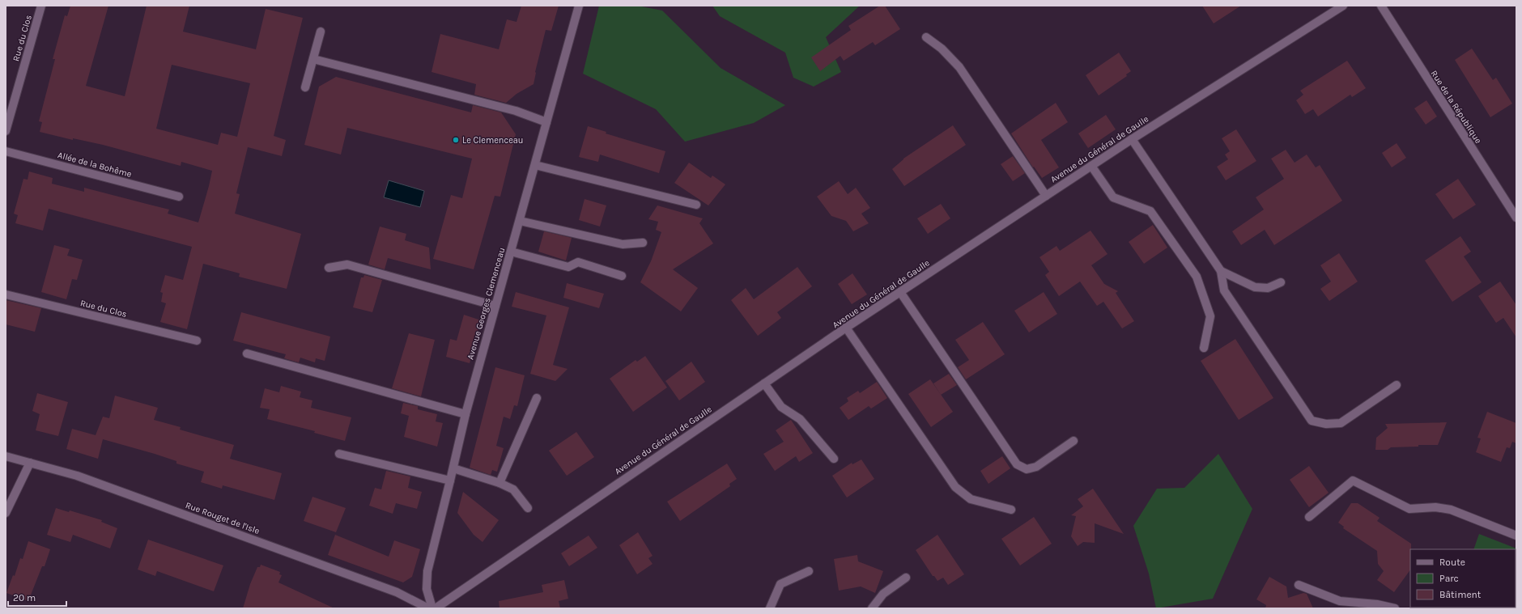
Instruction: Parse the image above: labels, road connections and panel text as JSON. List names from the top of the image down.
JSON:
{
  "streets": {
    "street": [
      "Rue du Clos",
      "Rue de la République",
      "Avenue du Général de Gaulle",
      "Allée de la Bohême",
      "Avenue Georges Clemenceau",
      "Rue Rouget de l'Isle"
    ]
  },
  "places": ["Le Clemenceau"],
  "legend": ["Route", "Parc", "Bâtiment"],
  "scale_bar": "20 m"
}
